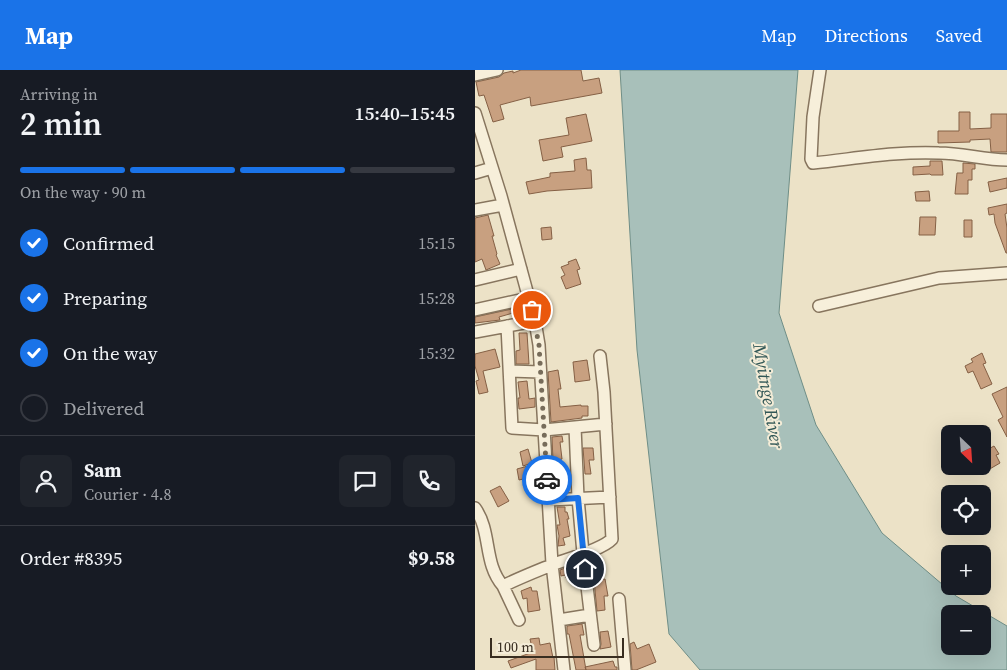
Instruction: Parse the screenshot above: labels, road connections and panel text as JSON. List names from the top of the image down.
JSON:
{
  "water": ["Myitnge River"],
  "scale_bar": "100 m",
  "north": "bottom right",
  "page": {
    "header": "Map",
    "nav": ["Map", "Directions", "Saved"],
    "heading": ["2 min", "Arriving in", "15:40–15:45"],
    "panel": [
      "Sam",
      "Courier · 4.8",
      "Order #8395",
      "$9.58"
    ],
    "bar": "On the way · 90 m",
    "list": [
      ["Confirmed", "15:15"],
      ["Preparing", "15:28"],
      ["On the way", "15:32"],
      "Delivered"
    ],
    "map_buttons": ["+", "−"],
    "scale": "100 m"
  }
}
